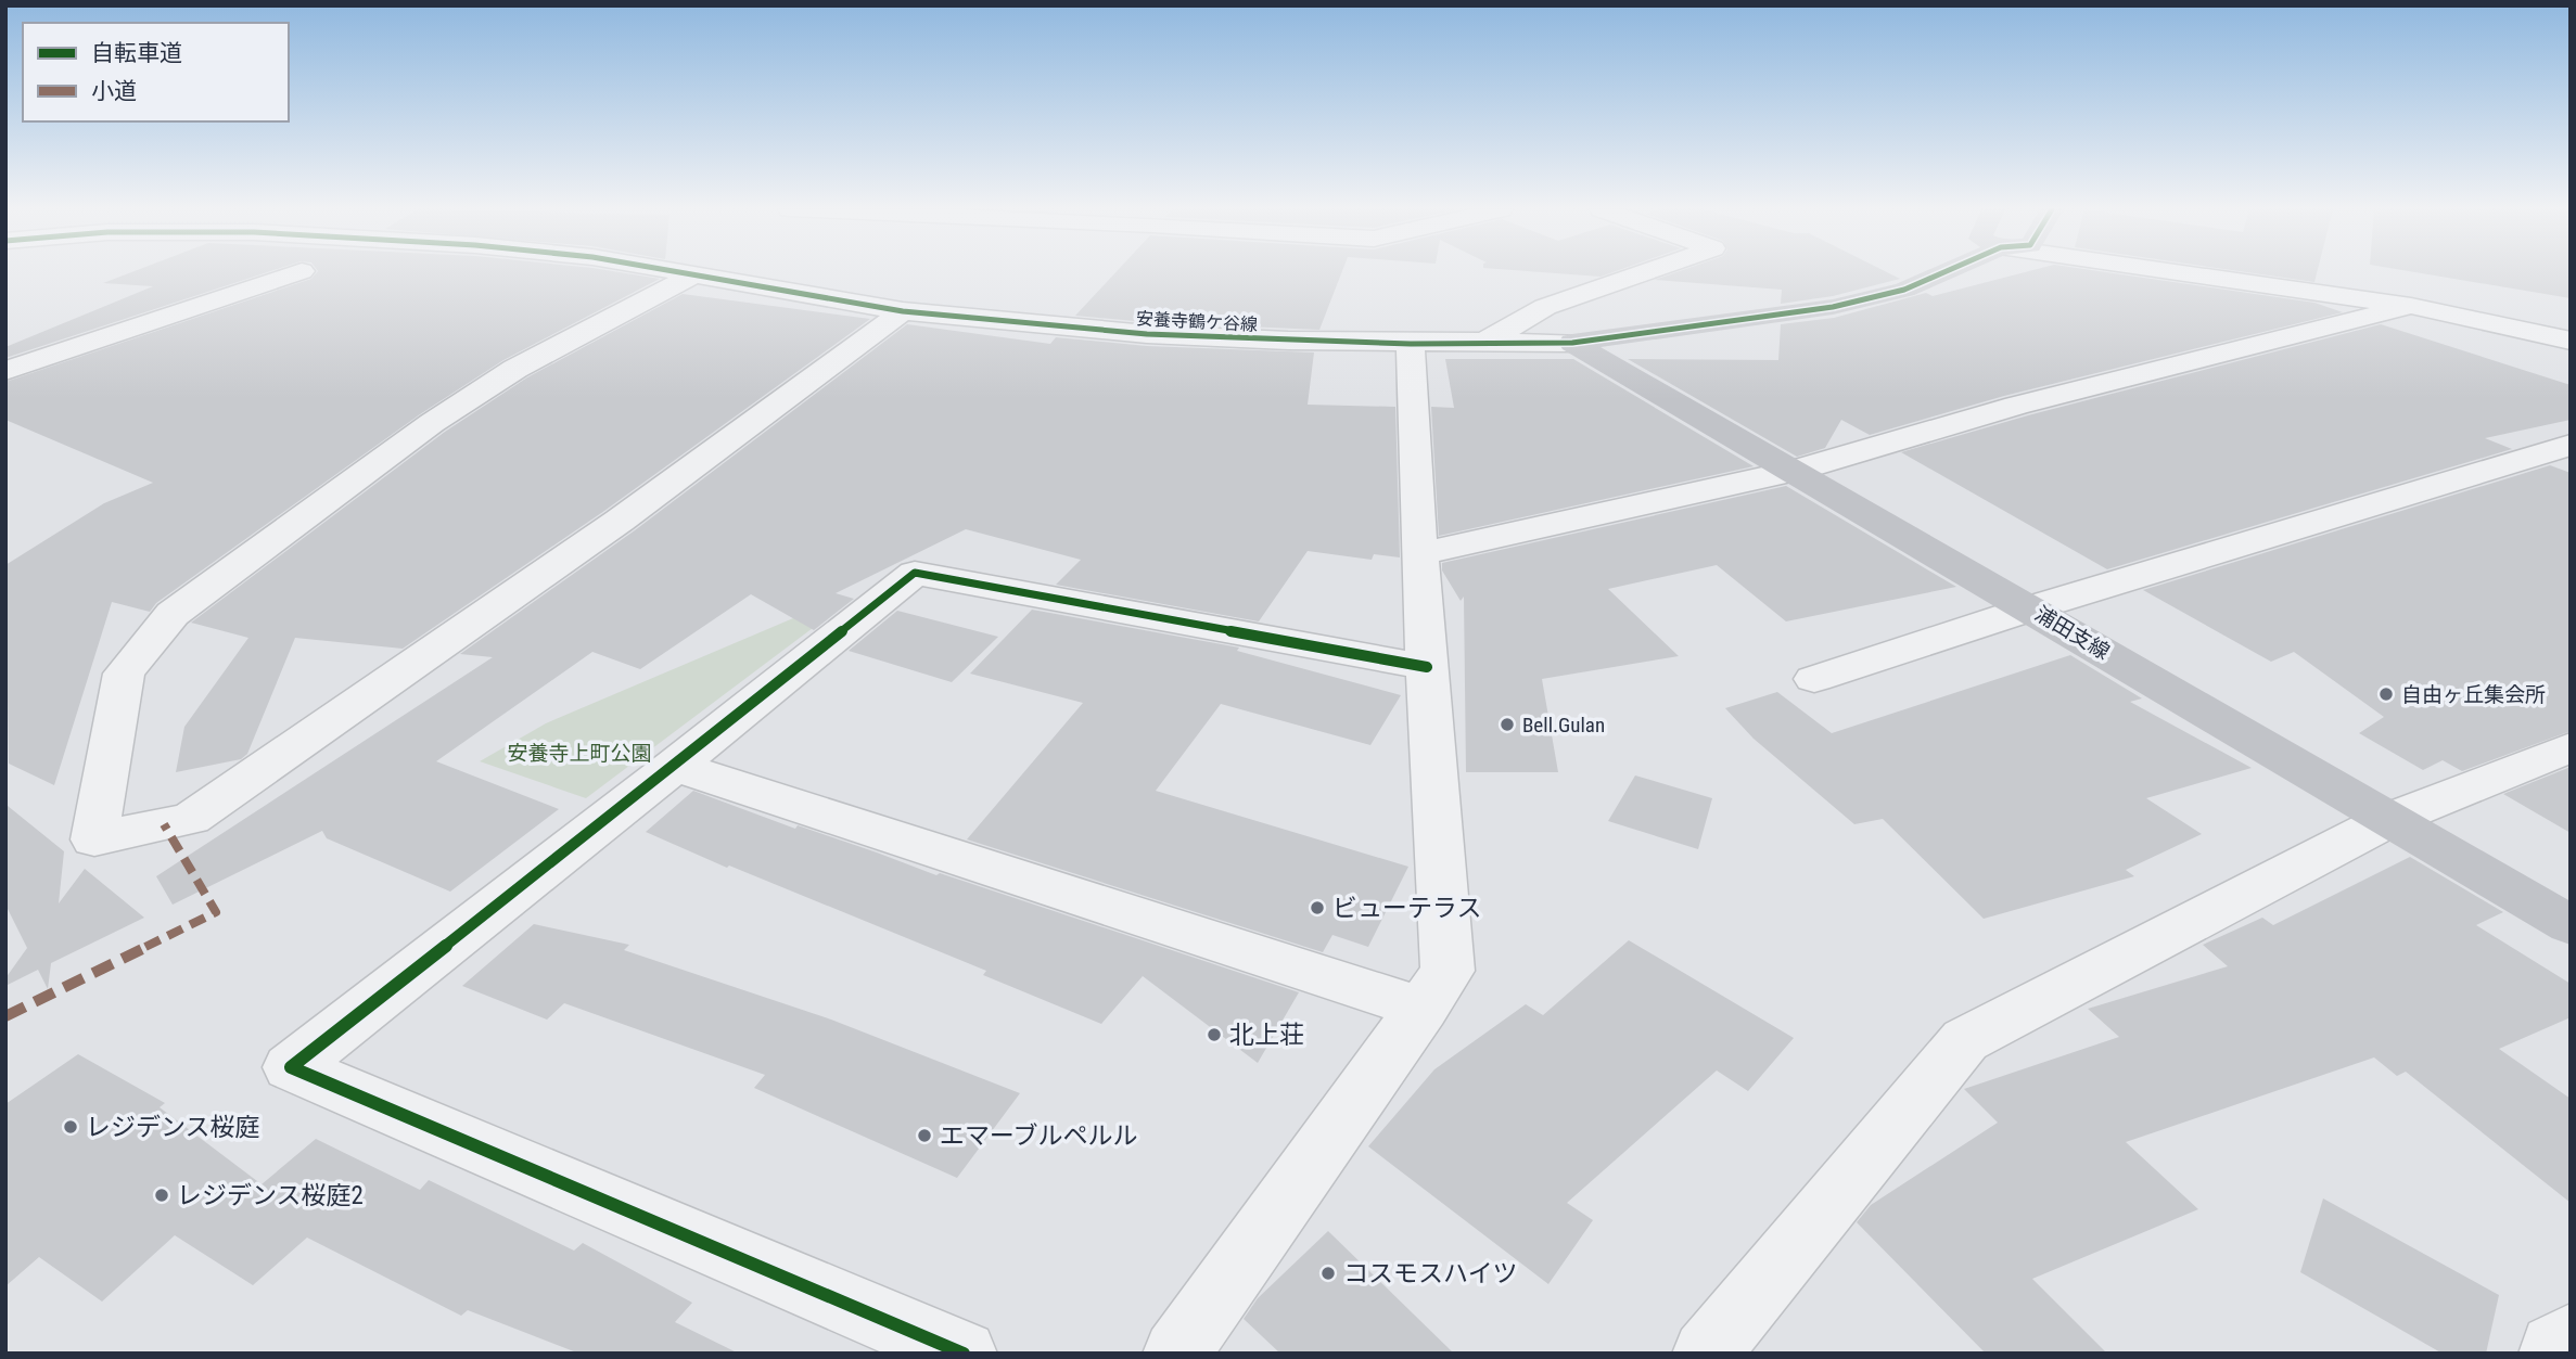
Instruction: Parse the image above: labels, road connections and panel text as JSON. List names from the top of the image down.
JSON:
{
  "streets": {
    "street": ["安養寺鶴ケ谷線", "浦田支線"]
  },
  "crossings": [
    ["安養寺鶴ケ谷線", "浦田支線"]
  ],
  "parks": ["安養寺上町公園"],
  "places": [
    "自由ヶ丘集会所",
    "Bell.Gulan",
    "ビューテラス",
    "北上荘",
    "レジデンス桜庭",
    "エマーブルペルル",
    "レジデンス桜庭2",
    "コスモスハイツ"
  ],
  "legend": ["自転車道", "小道"]
}
